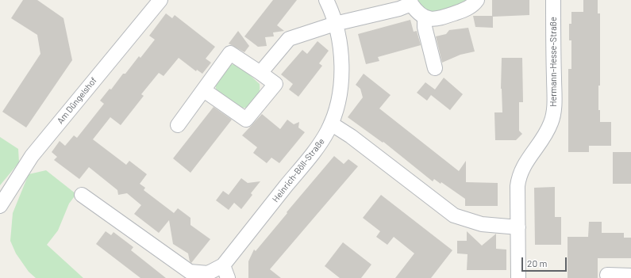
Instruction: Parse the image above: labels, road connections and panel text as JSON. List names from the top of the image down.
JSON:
{
  "streets": {
    "street": ["Hermann-Hesse-Straße", "Am Düngelshof", "Heinrich-Böll-Straße"]
  },
  "scale_bar": "20 m"
}
